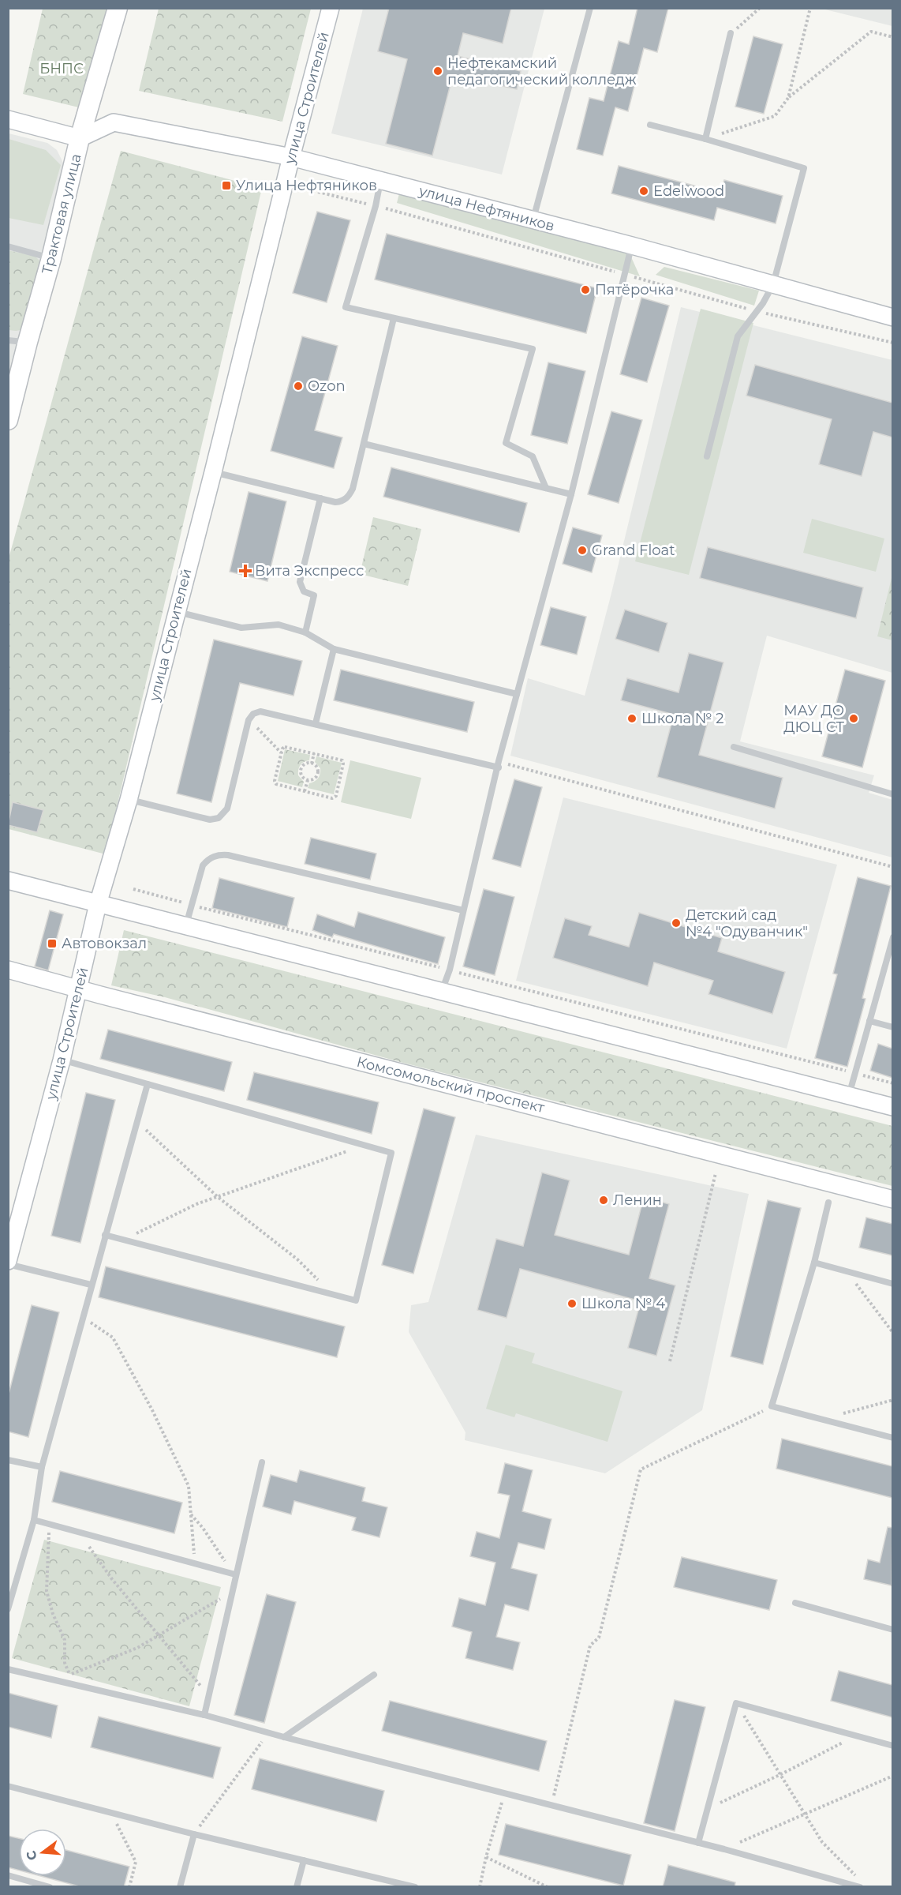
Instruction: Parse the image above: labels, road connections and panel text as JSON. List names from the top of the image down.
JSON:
{
  "streets": {
    "main road": [
      "улица Строителей",
      "улица Нефтяников",
      "Трактовая улица",
      "Комсомольский проспект"
    ]
  },
  "crossings": [
    ["улица Строителей", "улица Нефтяников"],
    ["улица Строителей", "Комсомольский проспект"],
    ["улица Нефтяников", "Трактовая улица"]
  ],
  "parks": ["БНПС"],
  "places": {
    "other": [
      "Нефтекамский педагогический колледж",
      "Edelwood",
      "Пятёрочка",
      "Ozon",
      "Grand Float",
      "Школа № 2",
      "МАУ ДО ДЮЦ СТ",
      "Детский сад №4 \"Одуванчик\"",
      "Ленин",
      "Школа № 4"
    ],
    "transit": ["Улица Нефтяников", "Автовокзал"],
    "health": ["Вита Экспресс"]
  },
  "north": "left"
}
